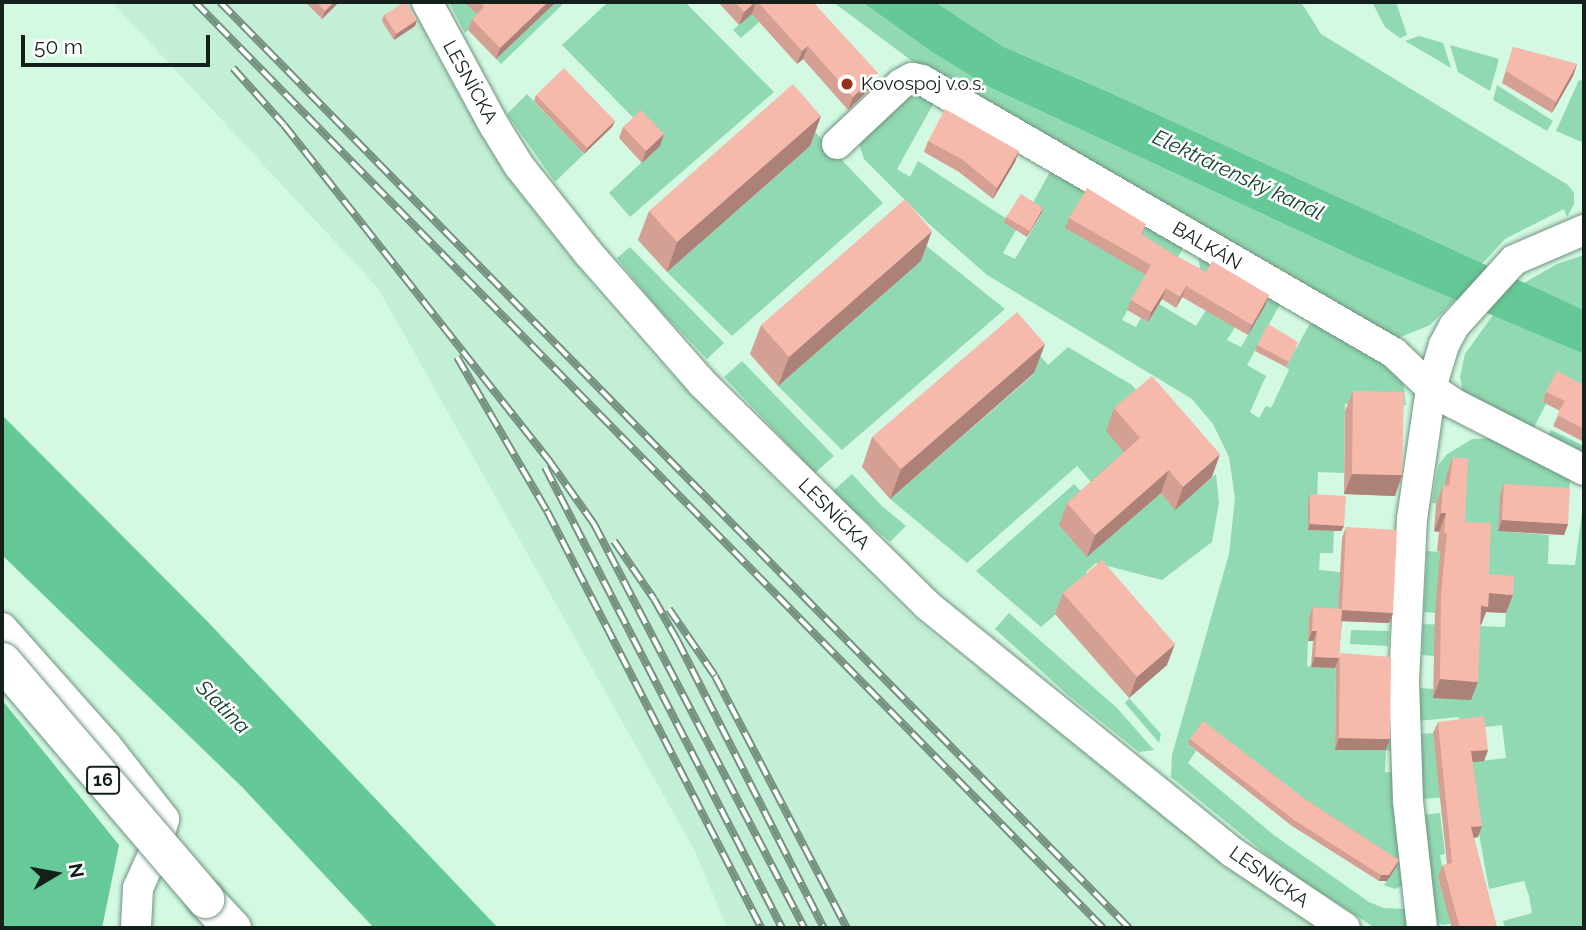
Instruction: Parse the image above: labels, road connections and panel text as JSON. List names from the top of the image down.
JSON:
{
  "streets": {
    "main road": ["16"],
    "street": ["LESNÍCKA", "BALKÁN"]
  },
  "water": ["Elektrárenský kanál", "Slatina"],
  "places": ["Kovospoj v.o.s."],
  "scale_bar": "50 m",
  "north": "right"
}
